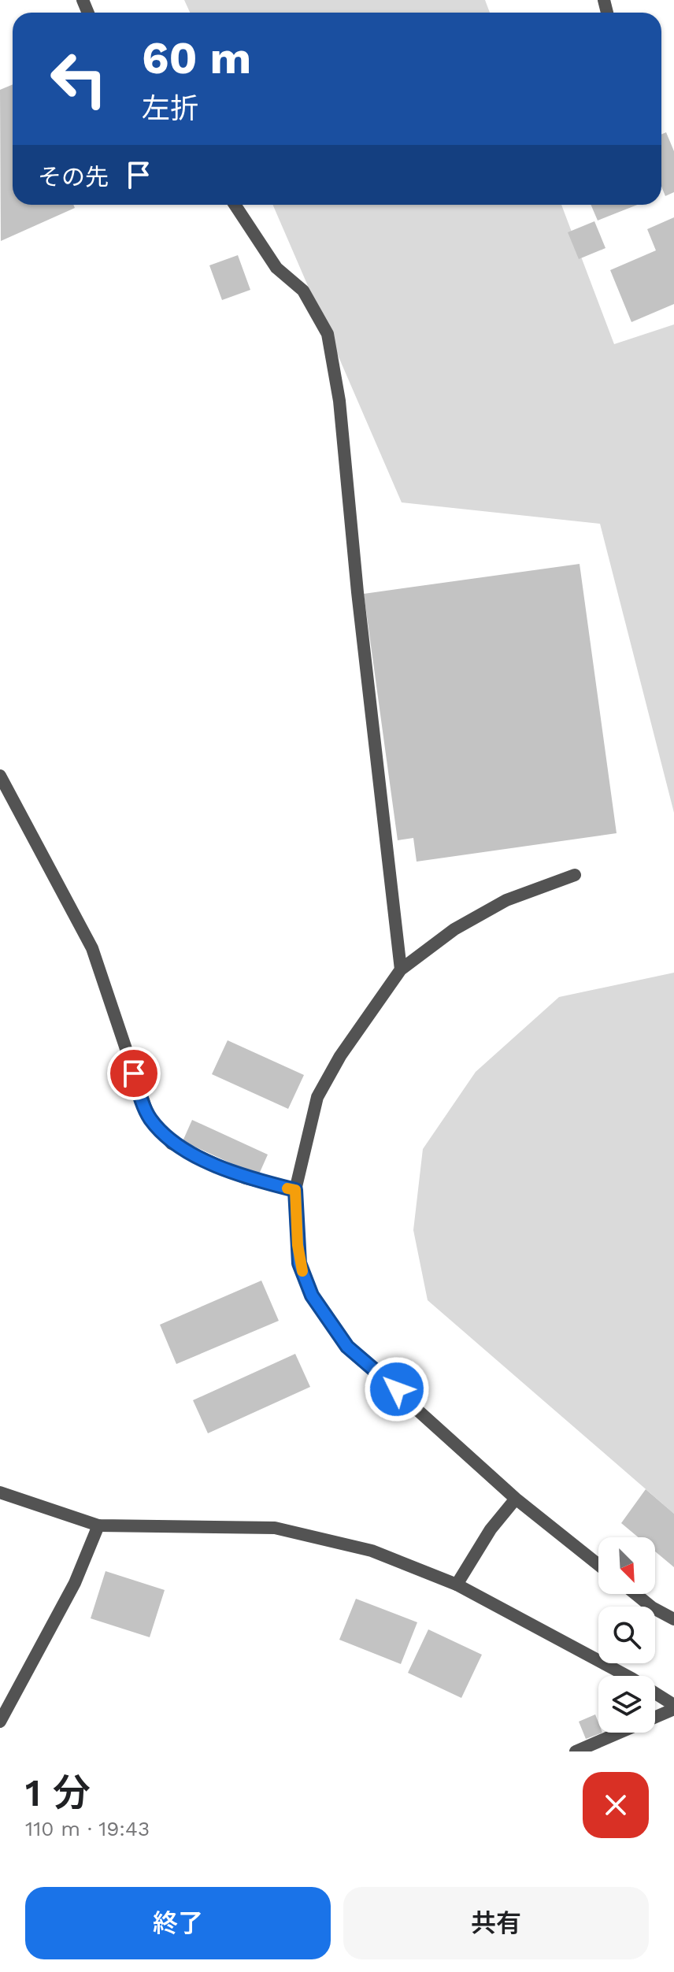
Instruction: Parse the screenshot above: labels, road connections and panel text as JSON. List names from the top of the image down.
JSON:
{
  "north": "bottom right",
  "page": {
    "turn": ["60 m", "左折"],
    "then": "その先",
    "heading": ["1 分", "110 m · 19:43"],
    "buttons": ["終了", "共有"]
  }
}
